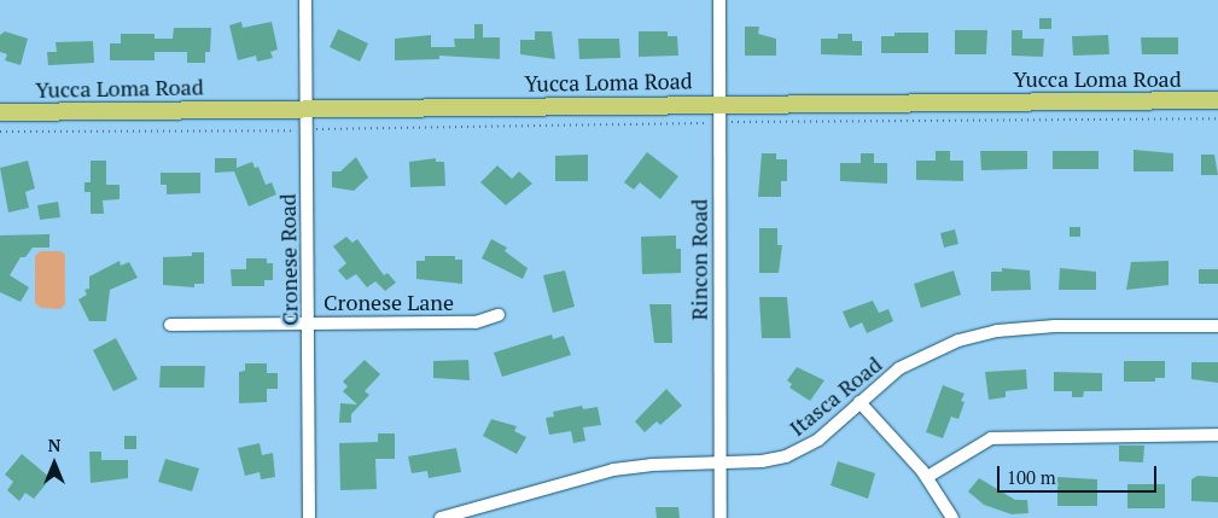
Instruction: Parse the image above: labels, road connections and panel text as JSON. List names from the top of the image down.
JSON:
{
  "streets": {
    "main road": ["Yucca Loma Road"],
    "street": [
      "Cronese Road",
      "Rincon Road",
      "Cronese Lane",
      "Itasca Road"
    ]
  },
  "crossings": [
    ["Yucca Loma Road", "Cronese Road"],
    ["Yucca Loma Road", "Rincon Road"],
    ["Cronese Road", "Cronese Lane"],
    ["Rincon Road", "Itasca Road"]
  ],
  "scale_bar": "100 m",
  "north": "top"
}
